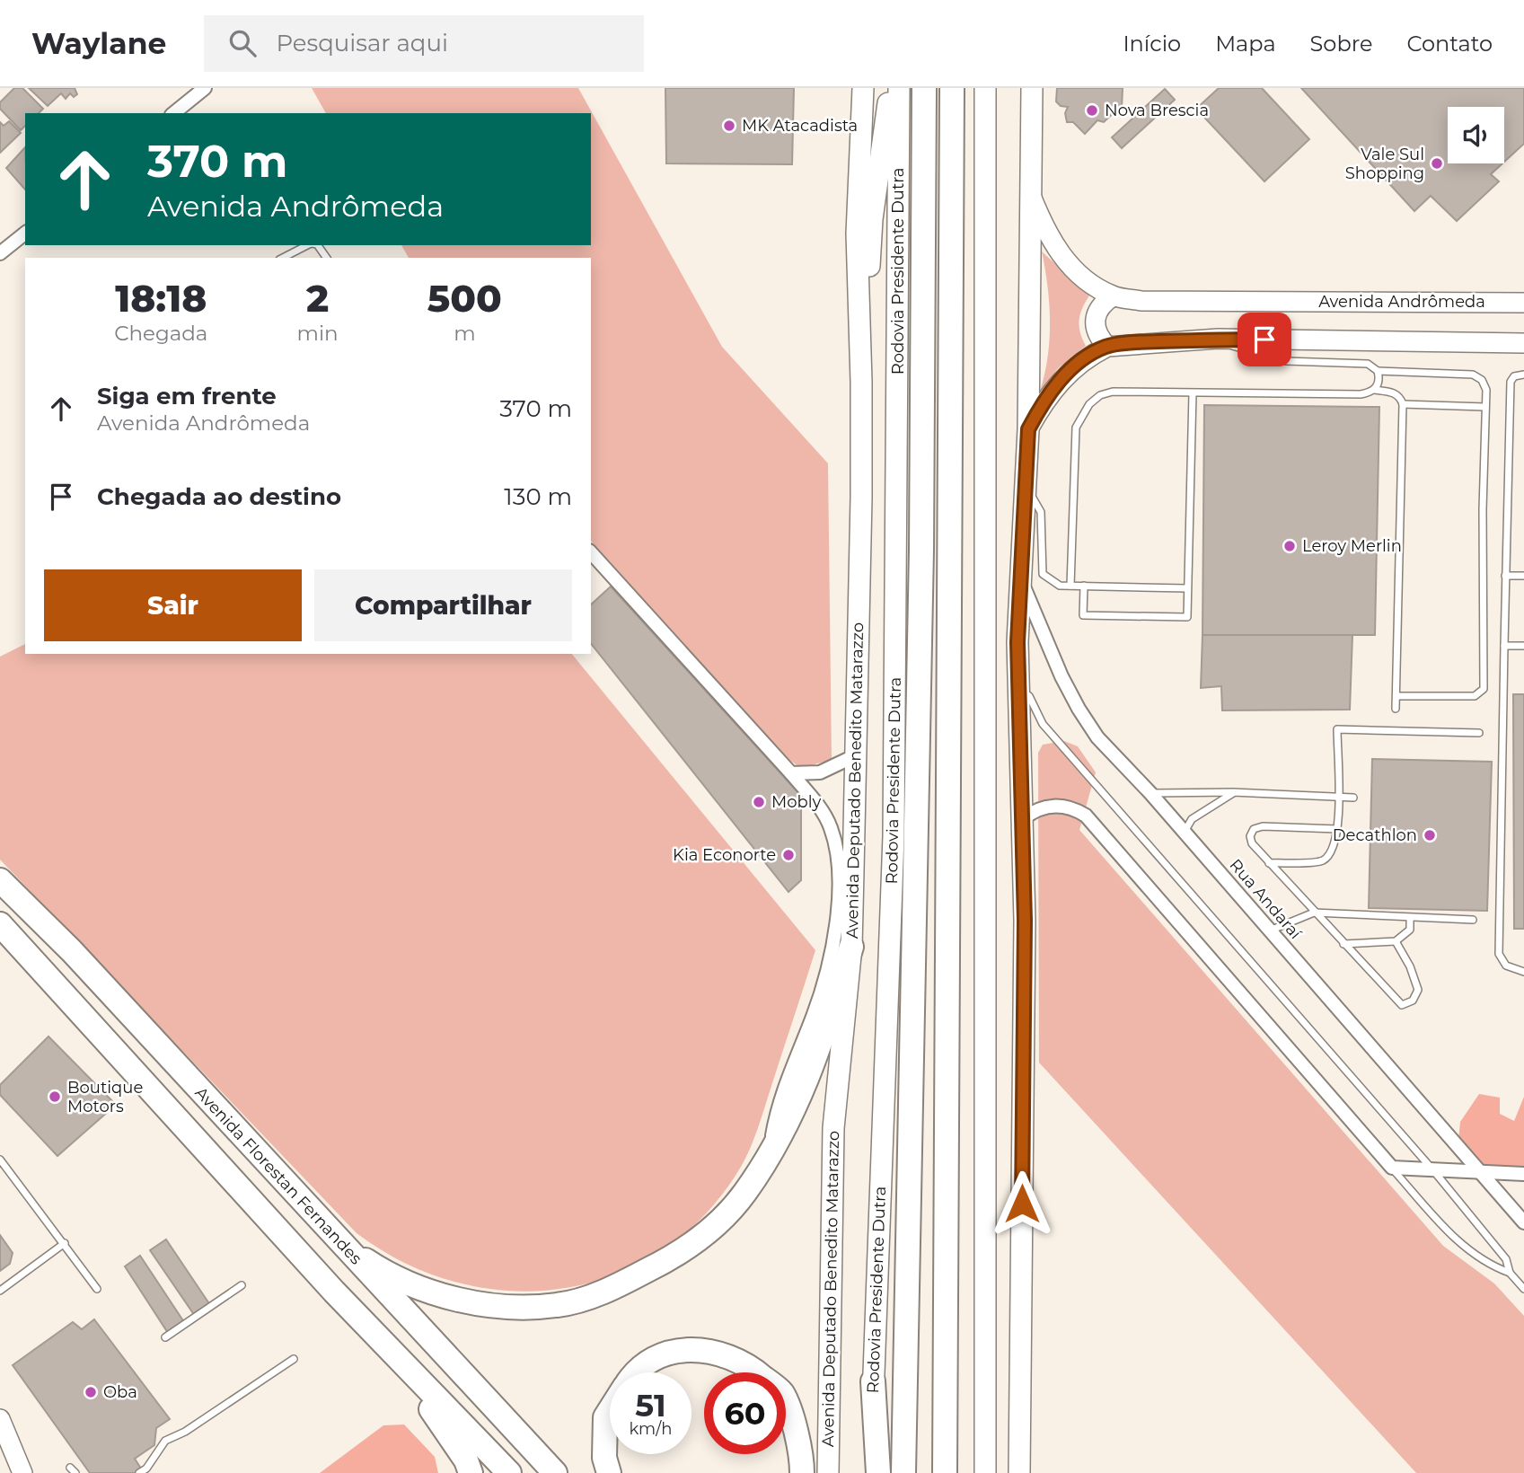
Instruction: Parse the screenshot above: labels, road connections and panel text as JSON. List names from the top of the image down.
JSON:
{
  "streets": {
    "highway": ["Rodovia Presidente Dutra", "Avenida Florestan Fernandes"],
    "main road": ["Avenida Andrômeda", "Avenida Deputado Benedito Matarazzo"],
    "street": ["Rua Andaraí"]
  },
  "places": [
    "Nova Brescia",
    "MK Atacadista",
    "Vale Sul Shopping",
    "Leroy Merlin",
    "Mobly",
    "Decathlon",
    "Kia Econorte",
    "Boutique Motors",
    "Oba"
  ],
  "page": {
    "header": "Waylane",
    "search": "Pesquisar aqui",
    "nav": [
      "Início",
      "Mapa",
      "Sobre",
      "Contato"
    ],
    "turn": ["370 m", "Avenida Andrômeda"],
    "eta": [
      "18:18",
      "Chegada",
      "2",
      "min",
      "500",
      "m"
    ],
    "list": [
      {
        "name": "Siga em frente",
        "note": "Avenida Andrômeda",
        "value": "370 m"
      },
      {
        "name": "Chegada ao destino",
        "value": "130 m"
      }
    ],
    "buttons": ["Sair", "Compartilhar"],
    "speed": "51 km/h",
    "limit": "60"
  }
}
